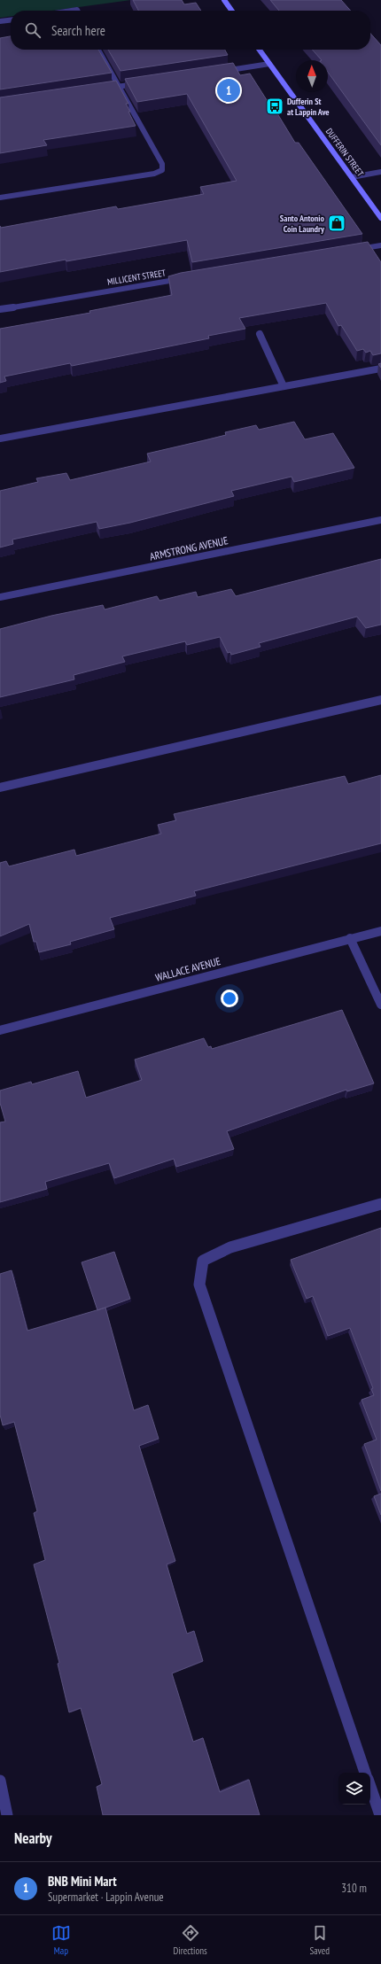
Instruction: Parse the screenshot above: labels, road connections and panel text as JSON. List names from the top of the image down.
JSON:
{
  "streets": {
    "main road": ["DUFFERIN STREET"],
    "street": ["MILLICENT STREET", "ARMSTRONG AVENUE", "WALLACE AVENUE"]
  },
  "places": {
    "bus stop": ["Dufferin St at Lappin Ave"],
    "shop": ["Santo Antonio Coin Laundry"]
  },
  "north": "top",
  "page": {
    "search": "Search here",
    "pins": "1",
    "heading": "Nearby",
    "list": [
      {
        "mark": "1",
        "name": "BNB Mini Mart",
        "note": "Supermarket · Lappin Avenue",
        "value": "310 m"
      }
    ],
    "nav": ["Map", "Directions", "Saved"]
  }
}
